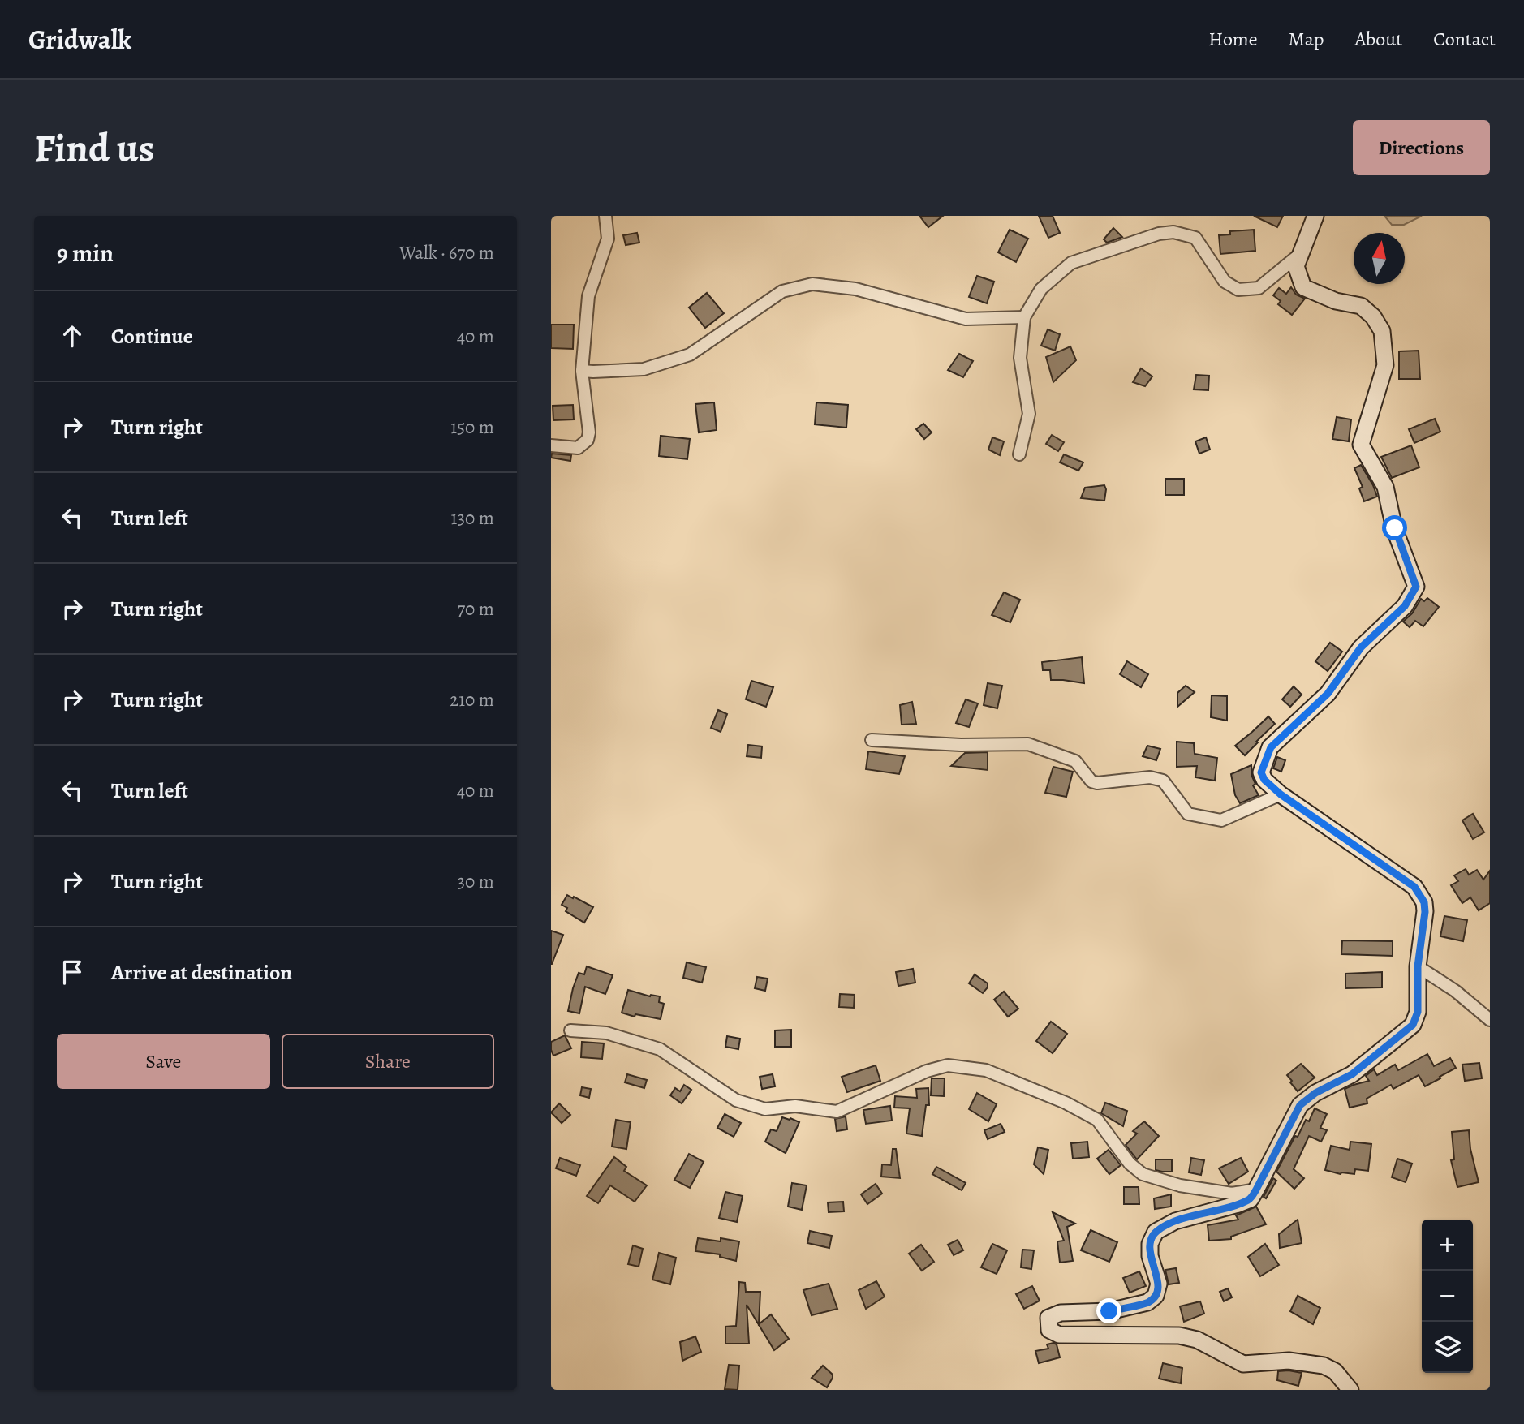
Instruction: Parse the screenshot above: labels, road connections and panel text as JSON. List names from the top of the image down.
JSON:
{
  "north": "top",
  "page": {
    "header": "Gridwalk",
    "nav": [
      "Home",
      "Map",
      "About",
      "Contact"
    ],
    "buttons": [
      "Directions",
      ["Save", "Share"]
    ],
    "title": "Find us",
    "heading": ["9 min", "Walk · 670 m"],
    "list": [
      ["Continue", "40 m"],
      ["Turn right", "150 m"],
      ["Turn left", "130 m"],
      ["Turn right", "70 m"],
      ["Turn right", "210 m"],
      ["Turn left", "40 m"],
      ["Turn right", "30 m"],
      "Arrive at destination"
    ],
    "map_buttons": ["+", "−"]
  }
}
